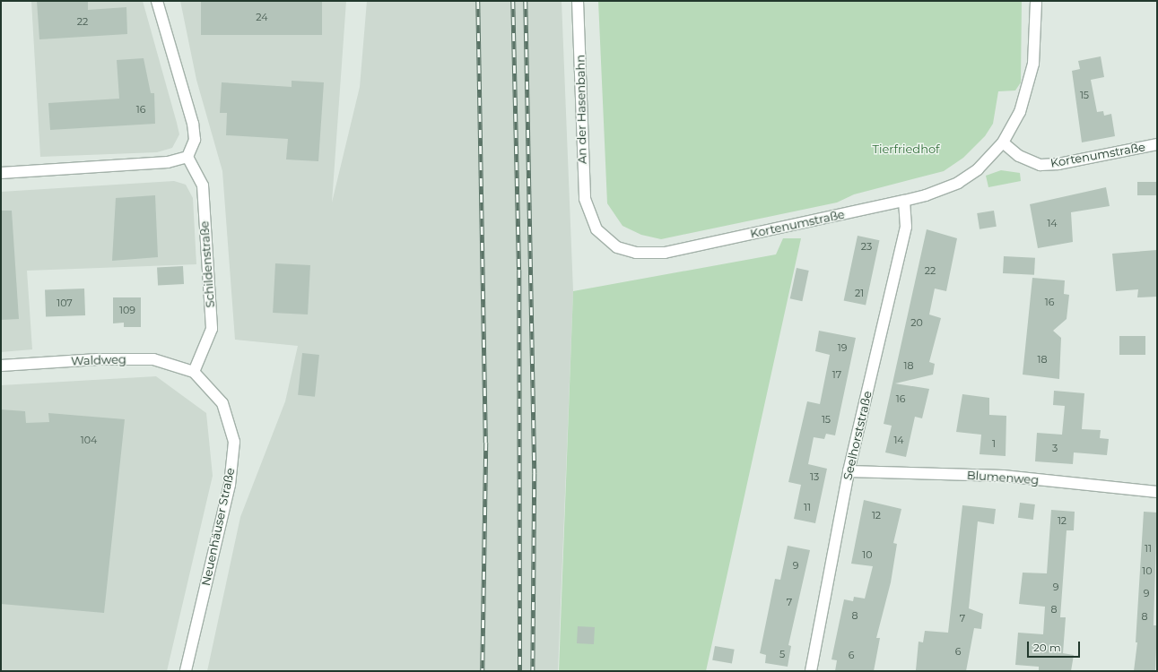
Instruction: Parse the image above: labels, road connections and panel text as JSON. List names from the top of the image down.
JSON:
{
  "streets": {
    "street": [
      "An der Hasenbahn",
      "Kortenumstraße",
      "Schildenstraße",
      "Waldweg",
      "Seelhorststraße",
      "Blumenweg",
      "Neuenhäuser Straße"
    ]
  },
  "crossings": [
    ["An der Hasenbahn", "Kortenumstraße"],
    ["Kortenumstraße", "Seelhorststraße"],
    ["Schildenstraße", "Waldweg"],
    ["Schildenstraße", "Neuenhäuser Straße"],
    ["Waldweg", "Neuenhäuser Straße"],
    ["Seelhorststraße", "Blumenweg"]
  ],
  "parks": ["Tierfriedhof"],
  "house_numbers": [
    "24",
    "22",
    "15",
    "16",
    "14",
    "23",
    "22",
    "21",
    "16",
    "107",
    "109",
    "20",
    "19",
    "18",
    "18",
    "17",
    "16",
    "15",
    "104",
    "14",
    "1",
    "3",
    "13",
    "11",
    "12",
    "12",
    "11",
    "10",
    "9",
    "10",
    "9",
    "9",
    "7",
    "8",
    "8",
    "8",
    "7",
    "6",
    "5",
    "6"
  ],
  "scale_bar": "20 m"
}
